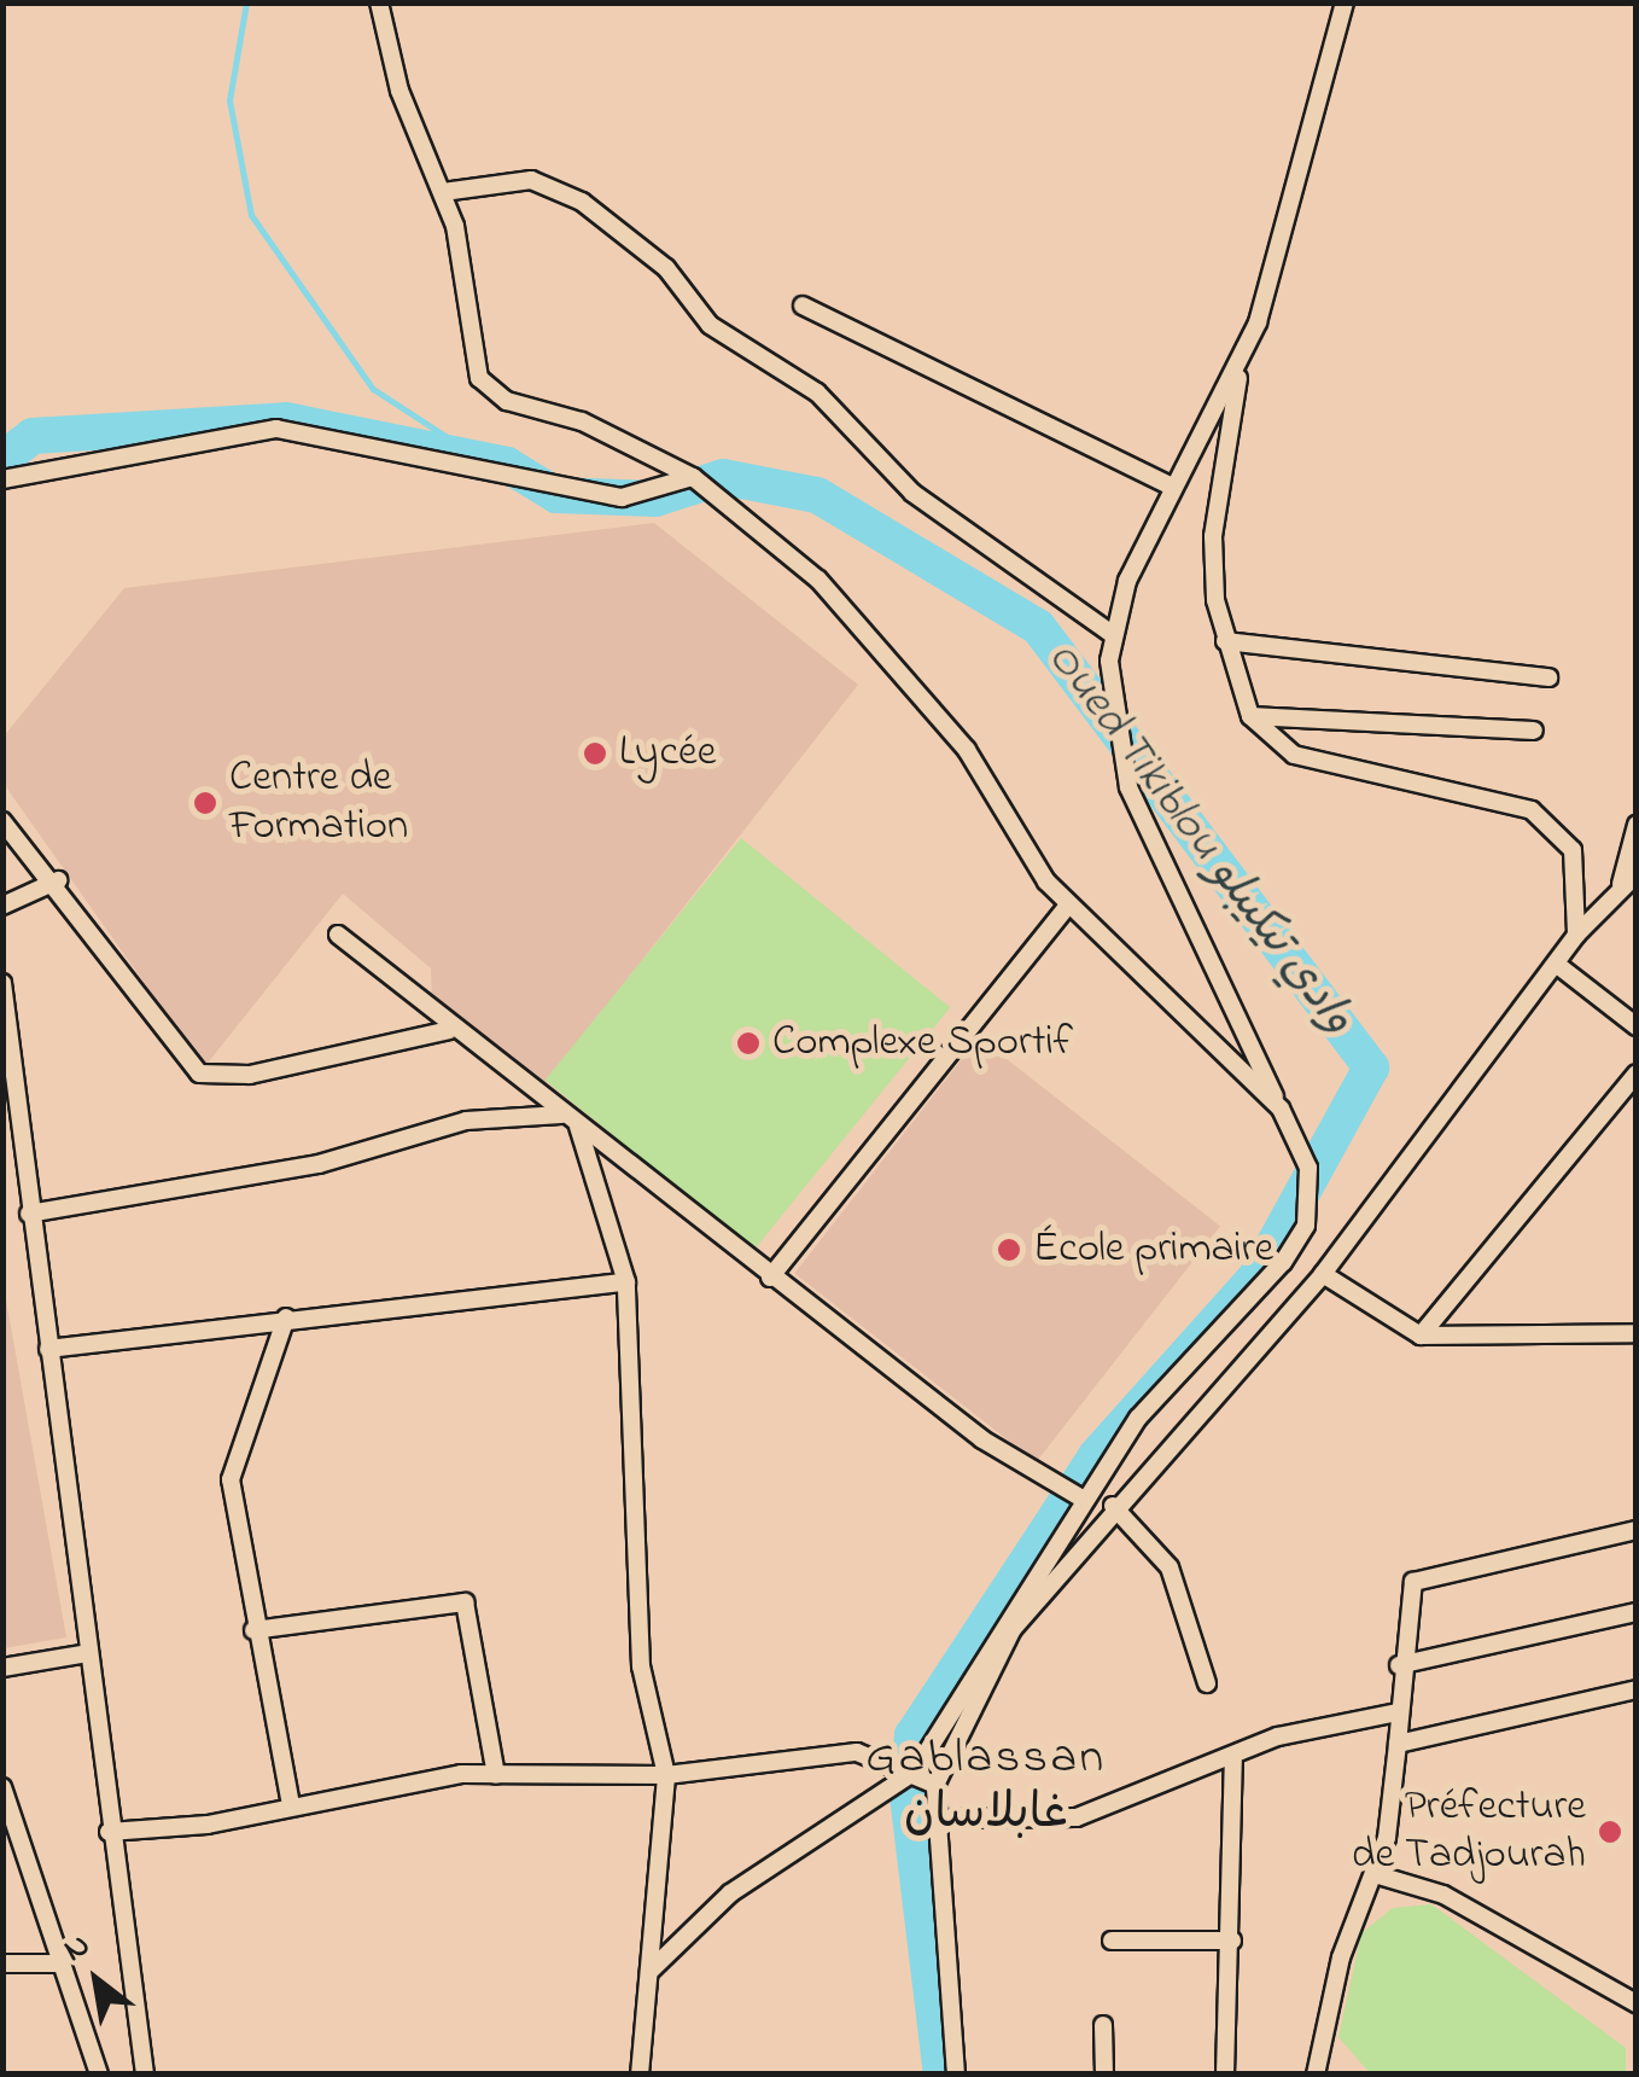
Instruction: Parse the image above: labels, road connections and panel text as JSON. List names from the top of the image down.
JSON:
{
  "districts": ["Gablassan غابلاسان"],
  "water": ["Oued Tikiblou وادي تيكيبلو"],
  "places": [
    "Lycée",
    "Centre de Formation",
    "Complexe Sportif",
    "École primaire",
    "Préfecture de Tadjourah"
  ],
  "north": "top left"
}
